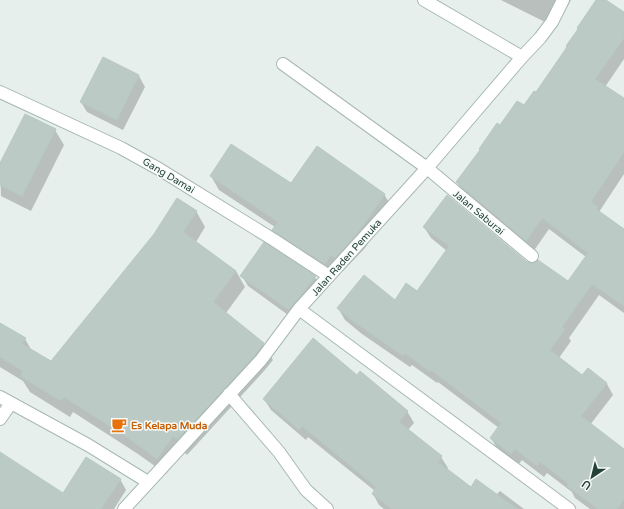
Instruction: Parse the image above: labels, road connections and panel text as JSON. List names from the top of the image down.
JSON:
{
  "streets": {
    "street": ["Gang Damai", "Jalan Saburai", "Jalan Raden Pemuka"]
  },
  "crossings": [
    ["Gang Damai", "Jalan Raden Pemuka"],
    ["Jalan Saburai", "Jalan Raden Pemuka"]
  ],
  "places": {
    "cafe": ["Es Kelapa Muda"]
  },
  "north": "bottom left"
}
